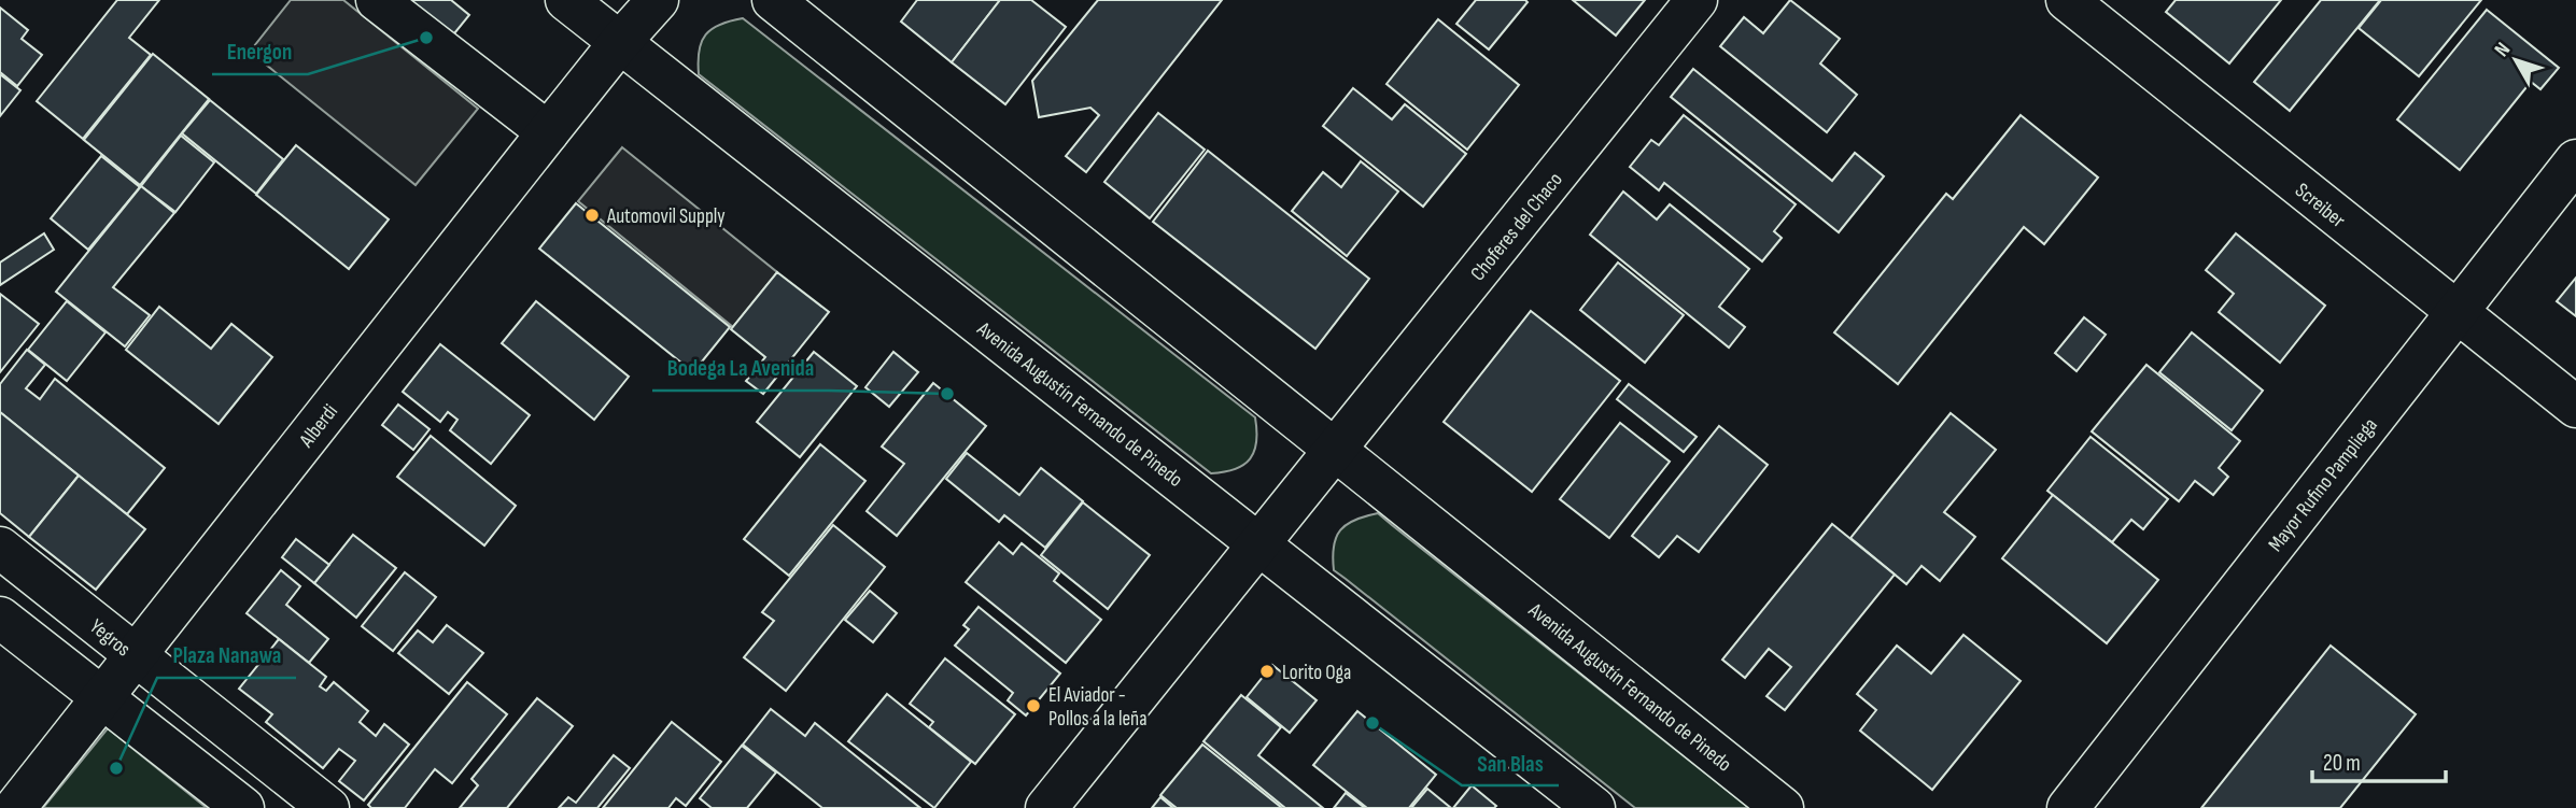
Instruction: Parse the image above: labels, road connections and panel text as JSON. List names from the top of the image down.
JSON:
{
  "streets": {
    "street": [
      "Screiber",
      "Choferes del Chaco",
      "Avenida Augustín Fernando de Pinedo",
      "Alberdi",
      "Mayor Rufino Pampliega",
      "Yegros"
    ]
  },
  "crossings": [
    ["Screiber", "Mayor Rufino Pampliega"],
    ["Choferes del Chaco", "Avenida Augustín Fernando de Pinedo"],
    ["Avenida Augustín Fernando de Pinedo", "Alberdi"],
    ["Alberdi", "Yegros"]
  ],
  "places": [
    "Energon",
    "Automovil Supply",
    "Bodega La Avenida",
    "Lorito Oga",
    "El Aviador - Pollos a la leña",
    "San Blas",
    "Plaza Nanawa"
  ],
  "scale_bar": "20 m",
  "north": "top left"
}
